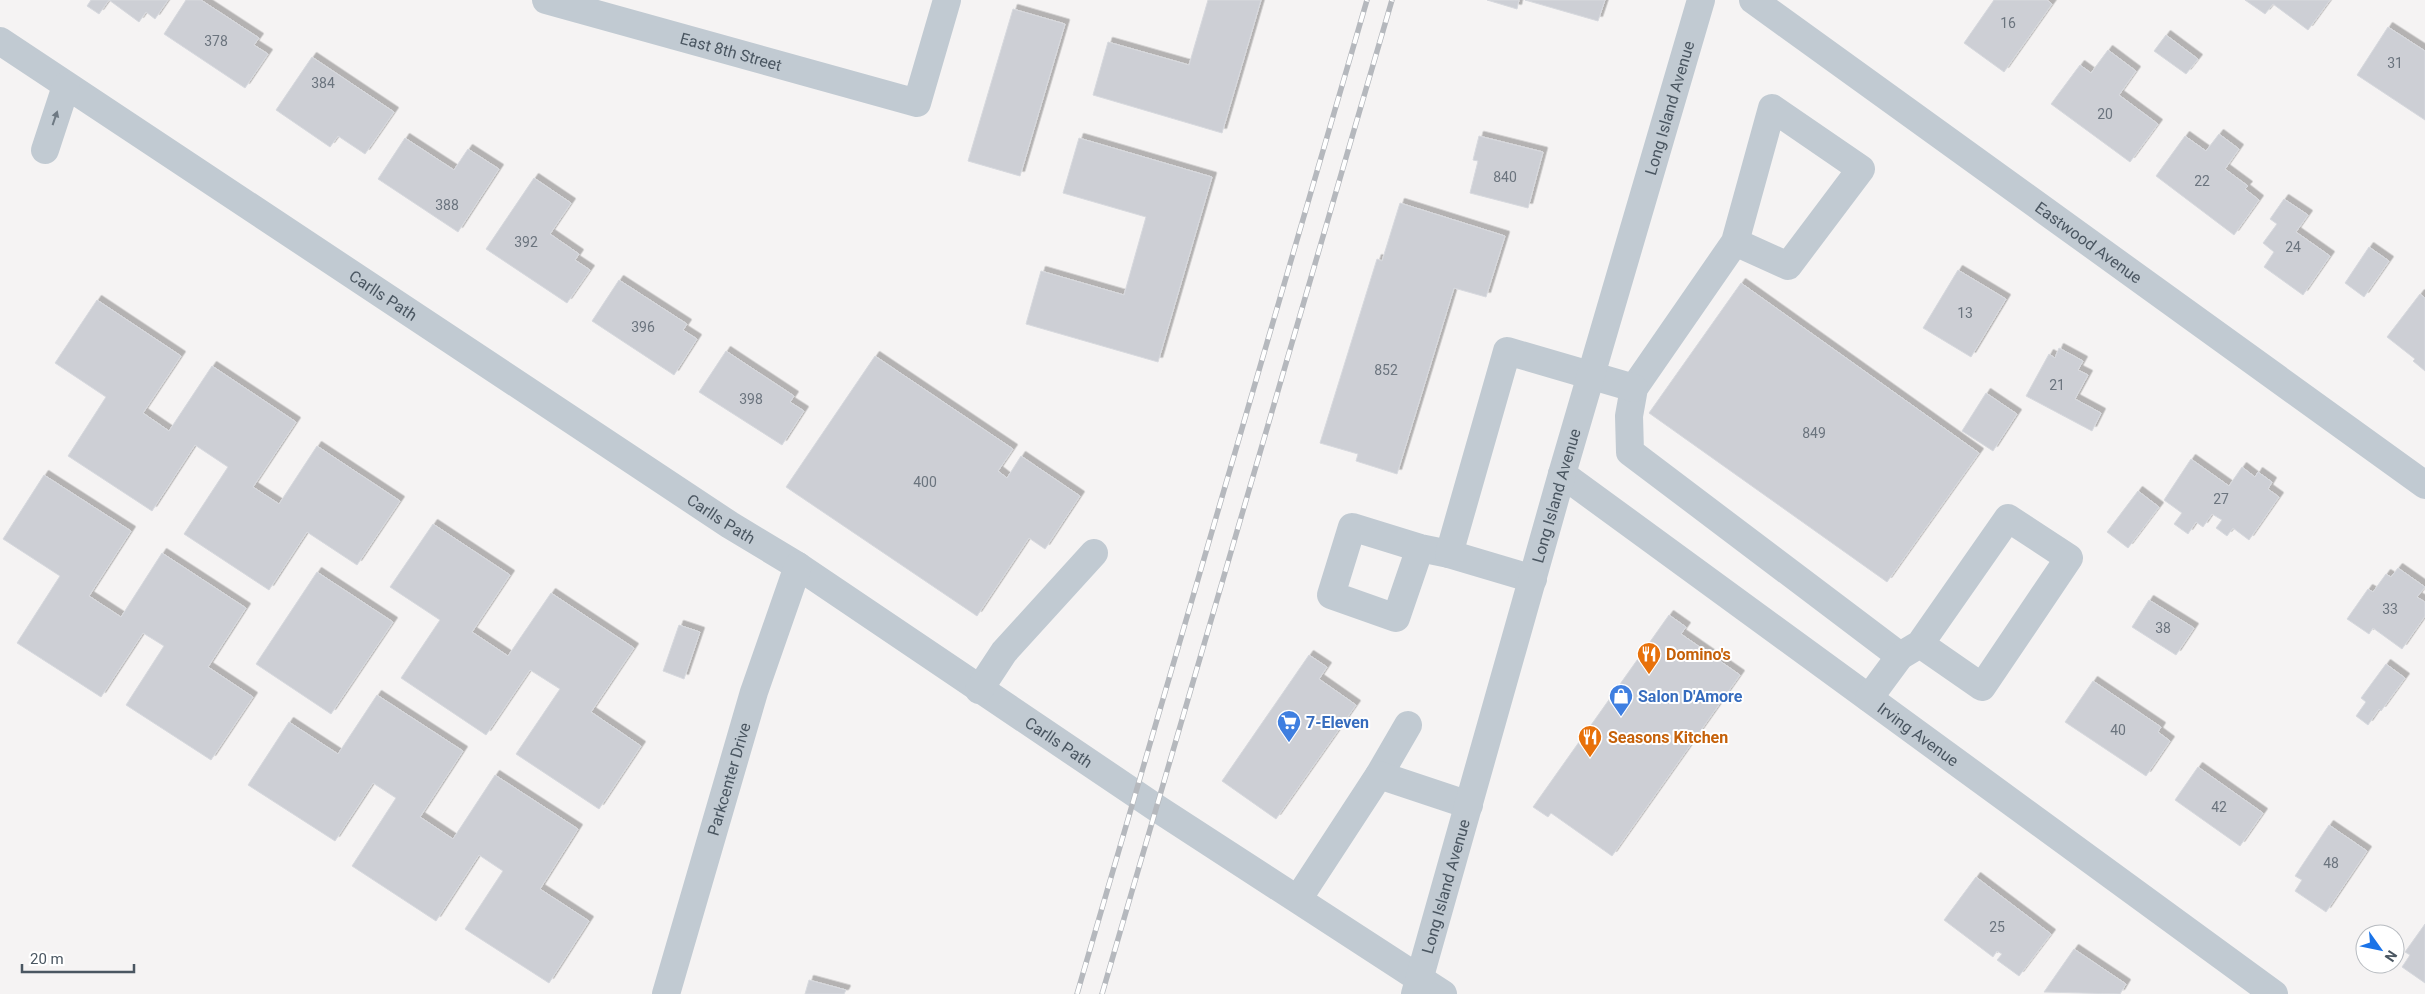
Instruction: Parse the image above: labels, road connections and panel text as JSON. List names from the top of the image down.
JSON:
{
  "streets": {
    "street": [
      "East 8th Street",
      "Long Island Avenue",
      "Eastwood Avenue",
      "Carlls Path",
      "Irving Avenue",
      "Parkcenter Drive"
    ]
  },
  "crossings": [
    ["Long Island Avenue", "Carlls Path"],
    ["Long Island Avenue", "Irving Avenue"],
    ["Carlls Path", "Parkcenter Drive"]
  ],
  "places": {
    "restaurant": ["Domino's", "Seasons Kitchen"],
    "shop": ["Salon D'Amore"],
    "supermarket": ["7-Eleven"]
  },
  "house_numbers": [
    "16",
    "378",
    "31",
    "384",
    "20",
    "840",
    "22",
    "388",
    "392",
    "24",
    "13",
    "396",
    "852",
    "21",
    "398",
    "849",
    "400",
    "27",
    "33",
    "38",
    "40",
    "42",
    "48",
    "25"
  ],
  "scale_bar": "20 m",
  "north": "bottom right"
}
